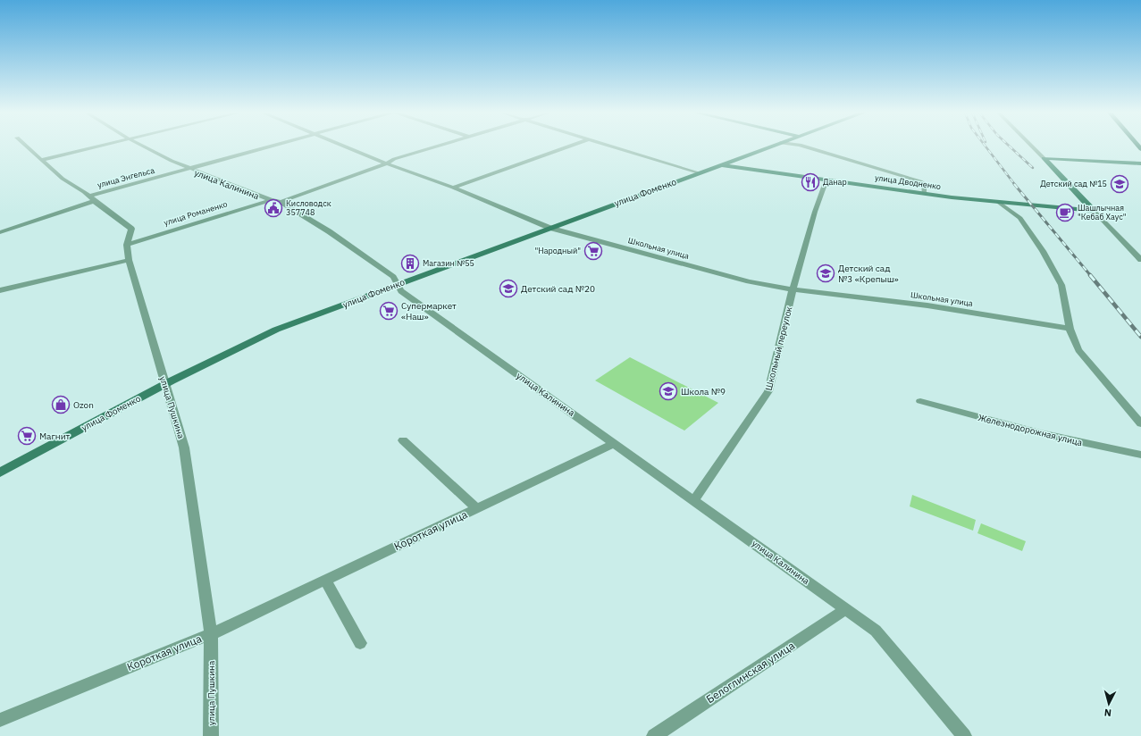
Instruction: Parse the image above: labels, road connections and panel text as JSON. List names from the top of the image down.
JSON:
{
  "streets": {
    "main road": ["улица Дводненко", "улица Фоменко"],
    "street": [
      "улица Энгельса",
      "улица Калинина",
      "улица Романенко",
      "Школьная улица",
      "Школьный переулок",
      "улица Пушкина",
      "Железнодорожная улица",
      "Короткая улица",
      "Белоглинская улица"
    ]
  },
  "crossings": [
    ["улица Энгельса", "улица Калинина"],
    ["улица Энгельса", "улица Пушкина"],
    ["улица Дводненко", "улица Фоменко"],
    ["улица Дводненко", "Школьный переулок"],
    ["улица Калинина", "улица Фоменко"],
    ["улица Калинина", "улица Романенко"],
    ["улица Калинина", "Школьный переулок"],
    ["улица Калинина", "Короткая улица"],
    ["улица Калинина", "Белоглинская улица"],
    ["улица Фоменко", "Школьная улица"],
    ["улица Фоменко", "улица Пушкина"],
    ["улица Романенко", "улица Пушкина"],
    ["Школьная улица", "Школьный переулок"],
    ["улица Пушкина", "Короткая улица"]
  ],
  "places": {
    "restaurant": ["Данар"],
    "school or university": [
      "Детский сад №15",
      "Детский сад №3 «Крепыш»",
      "Детский сад №20",
      "Школа №9"
    ],
    "public building": ["Кисловодск 357748"],
    "cafe": ["Шашлычная \"Кебаб Хаус\""],
    "supermarket": ["\"Народный\"", "Супермаркет «Наш»", "Магнит"],
    "building": ["Магазин №55"],
    "shop": ["Ozon"]
  },
  "north": "bottom"
}
